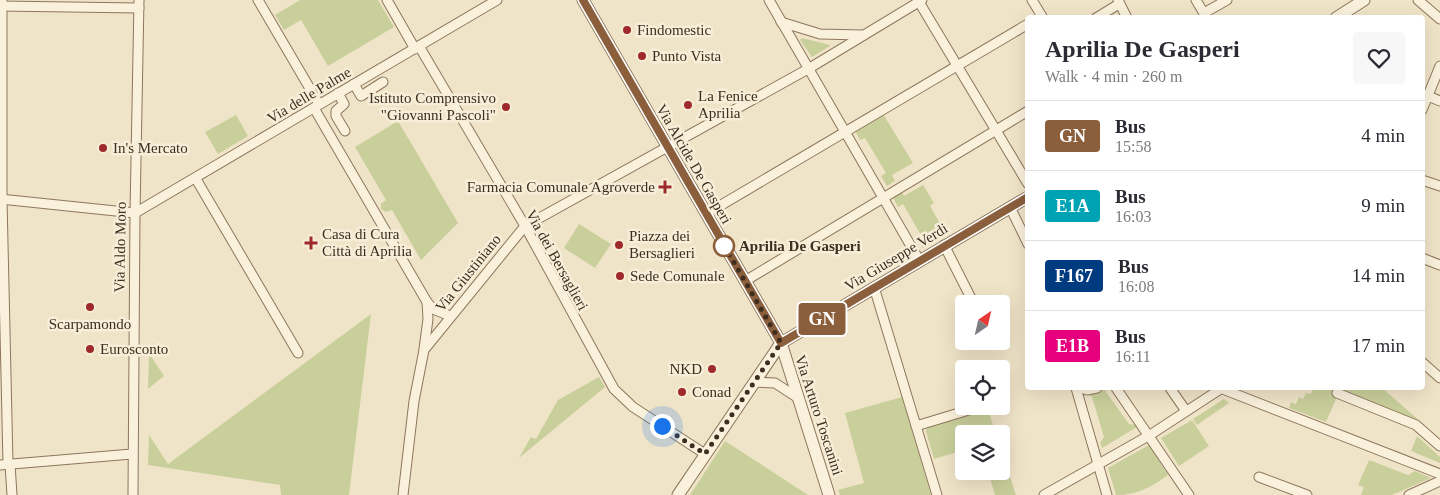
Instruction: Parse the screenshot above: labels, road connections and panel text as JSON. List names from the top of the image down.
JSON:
{
  "streets": {
    "street": [
      "Via delle Palme",
      "Via Alcide De Gasperi",
      "Via Aldo Moro",
      "Via Giuseppe Verdi",
      "Via dei Bersaglieri",
      "Via Giustiniano",
      "Via Arturo Toscanini"
    ]
  },
  "crossings": [
    ["Via delle Palme", "Via Aldo Moro"],
    ["Via delle Palme", "Via dei Bersaglieri"],
    ["Via Alcide De Gasperi", "Via Giuseppe Verdi"],
    ["Via Alcide De Gasperi", "Via Giustiniano"],
    ["Via Alcide De Gasperi", "Via Arturo Toscanini"],
    ["Via Giuseppe Verdi", "Via Arturo Toscanini"],
    ["Via dei Bersaglieri", "Via Giustiniano"]
  ],
  "places": {
    "other": [
      "Findomestic",
      "Punto Vista",
      "La Fenice Aprilia",
      "Istituto Comprensivo \"Giovanni Pascoli\"",
      "In's Mercato",
      "Piazza dei Bersaglieri",
      "Aprilia De Gasperi",
      "Sede Comunale",
      "Scarpamondo",
      "Eurosconto",
      "NKD",
      "Conad"
    ],
    "health": ["Farmacia Comunale Agroverde", "Casa di Cura Città di Aprilia"]
  },
  "lines": ["bus line GN"],
  "north": "top right",
  "page": {
    "on_map": "GN",
    "heading": ["Aprilia De Gasperi", "Walk · 4 min · 260 m"],
    "list": [
      {
        "mark": "GN",
        "name": "Bus",
        "note": "15:58",
        "value": "4 min"
      },
      {
        "mark": "E1A",
        "name": "Bus",
        "note": "16:03",
        "value": "9 min"
      },
      {
        "mark": "F167",
        "name": "Bus",
        "note": "16:08",
        "value": "14 min"
      },
      {
        "mark": "E1B",
        "name": "Bus",
        "note": "16:11",
        "value": "17 min"
      }
    ]
  }
}
